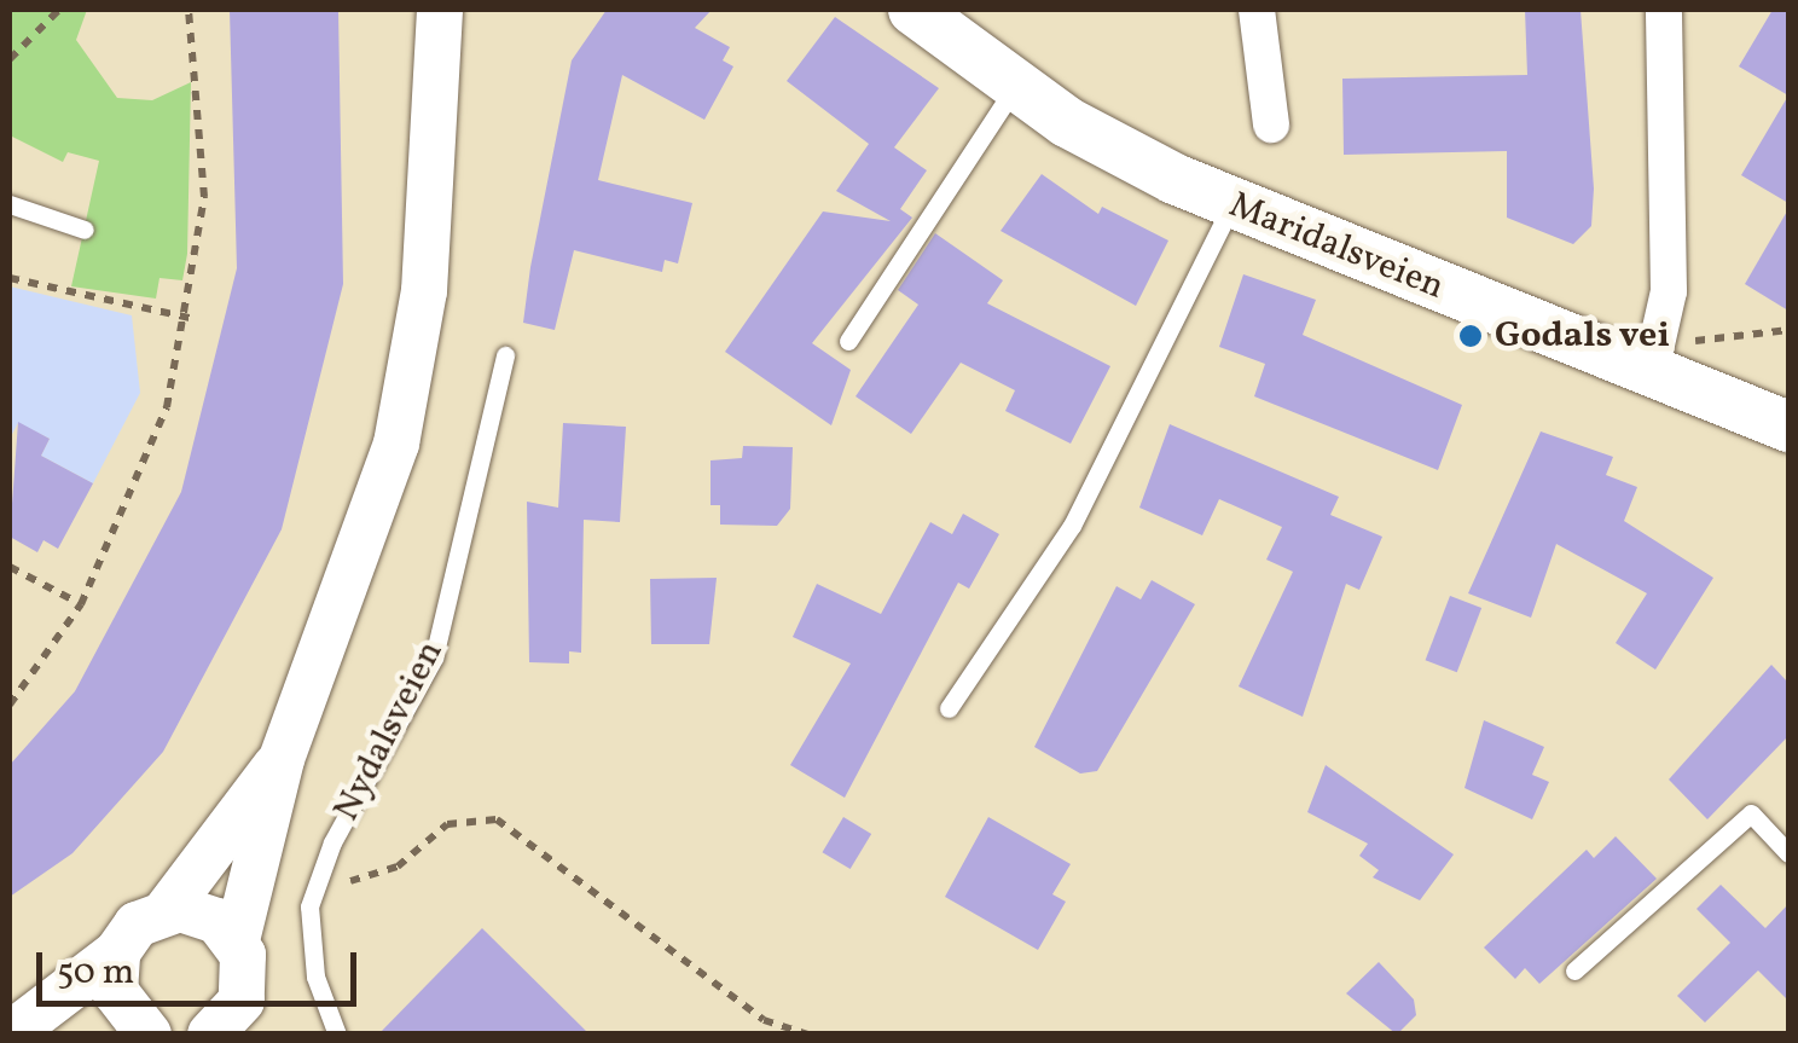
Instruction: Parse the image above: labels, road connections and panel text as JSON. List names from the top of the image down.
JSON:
{
  "streets": {
    "main road": ["Maridalsveien"],
    "lane": ["Nydalsveien"]
  },
  "places": ["Godals vei"],
  "scale_bar": "50 m"
}
